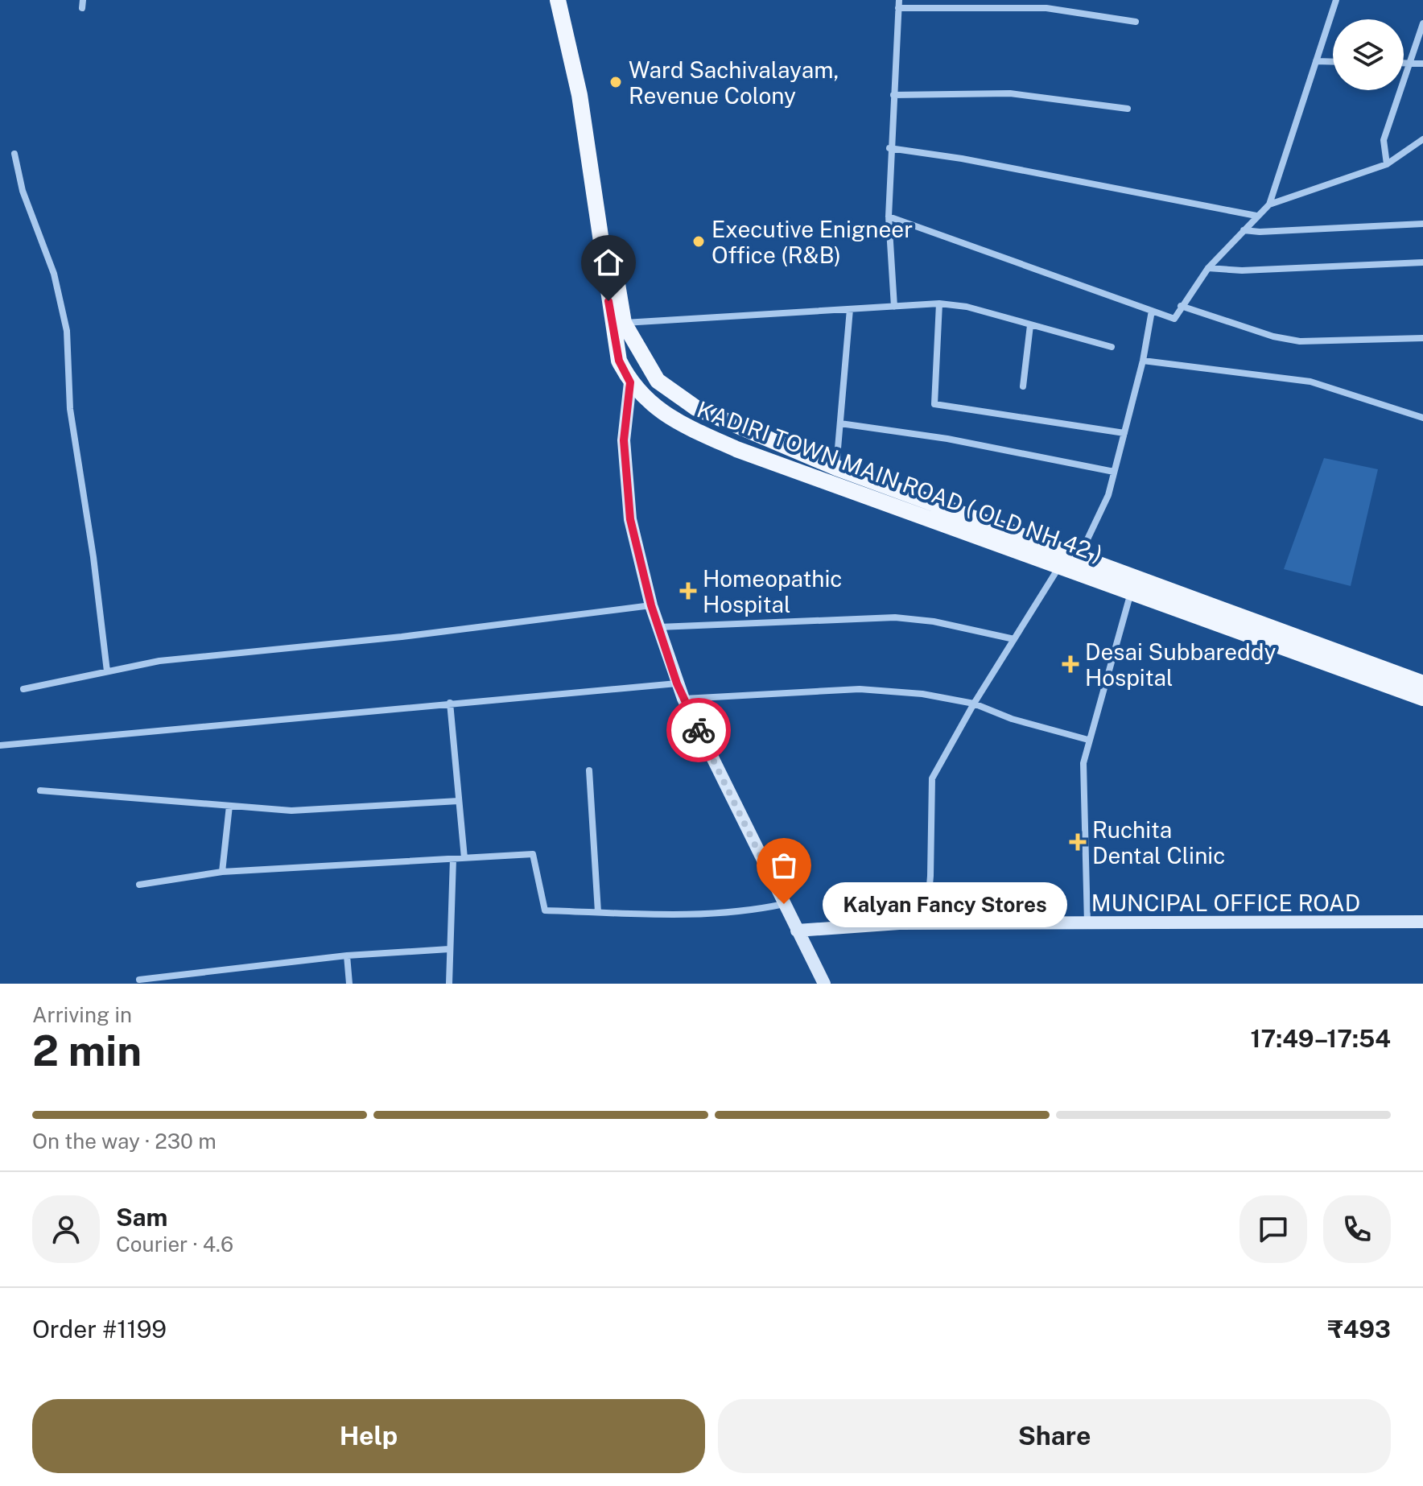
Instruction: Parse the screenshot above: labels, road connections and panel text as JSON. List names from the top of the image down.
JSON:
{
  "streets": {
    "main road": ["KADIRI TOWN MAIN ROAD ( OLD NH 42 )"],
    "street": ["MUNCIPAL OFFICE ROAD"]
  },
  "places": {
    "other": ["Ward Sachivalayam, Revenue Colony", "Executive Enigneer Office (R&B)", "Kalyan Fancy Stores"],
    "health": ["Homeopathic Hospital", "Desai Subbareddy Hospital", "Ruchita Dental Clinic"]
  },
  "page": {
    "bubble": "Kalyan Fancy Stores",
    "heading": ["2 min", "Arriving in", "17:49–17:54"],
    "panel": [
      "Sam",
      "Courier · 4.6",
      "Order #1199",
      "₹493"
    ],
    "bar": "On the way · 230 m",
    "buttons": ["Help", "Share"]
  }
}
